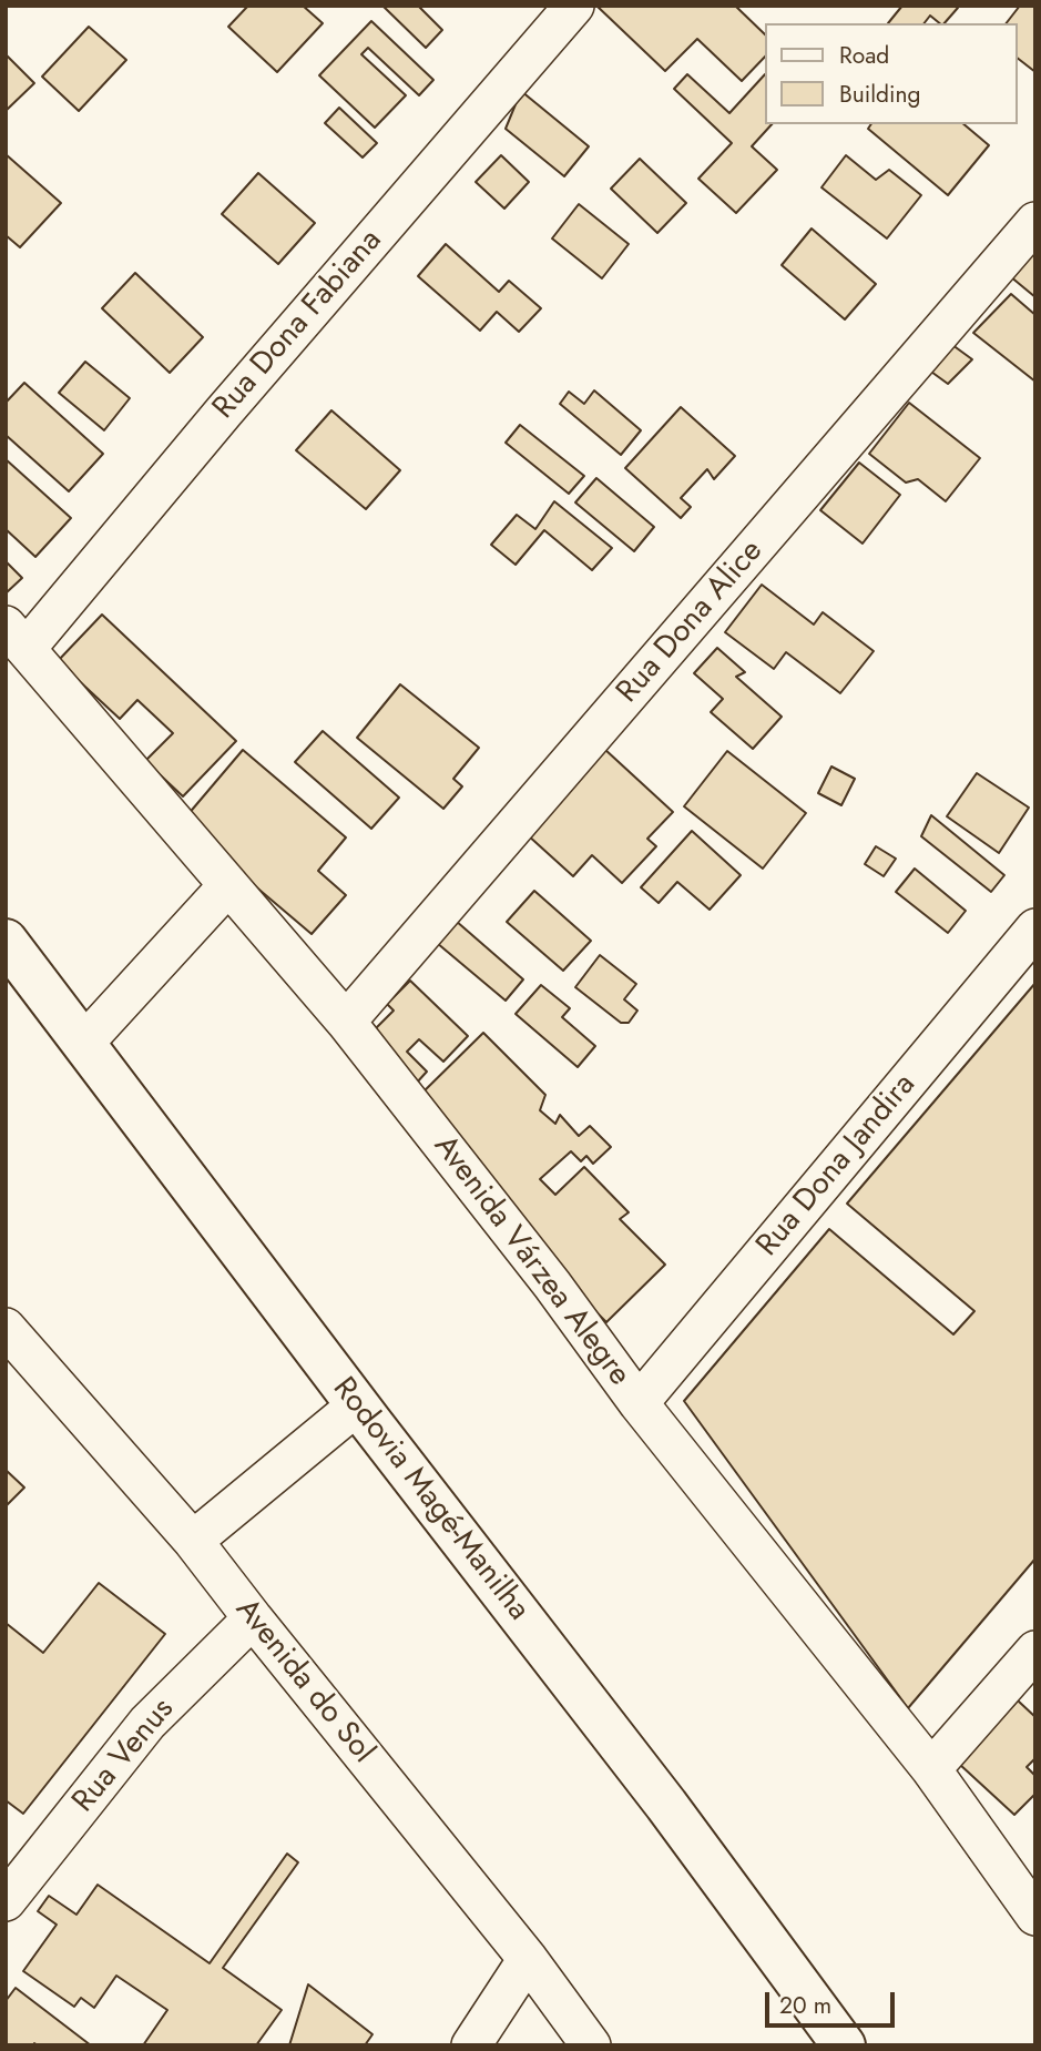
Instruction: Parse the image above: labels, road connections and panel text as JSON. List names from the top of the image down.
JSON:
{
  "streets": {
    "highway": ["Rodovia Magé-Manilha"],
    "street": [
      "Rua Dona Fabiana",
      "Rua Dona Alice",
      "Rua Dona Jandira",
      "Avenida Várzea Alegre",
      "Avenida do Sol",
      "Rua Venus"
    ]
  },
  "crossings": [
    ["Rua Dona Fabiana", "Avenida Várzea Alegre"],
    ["Rua Dona Alice", "Avenida Várzea Alegre"],
    ["Rua Dona Jandira", "Avenida Várzea Alegre"],
    ["Avenida do Sol", "Rua Venus"]
  ],
  "legend": ["Road", "Building"],
  "scale_bar": "20 m"
}
